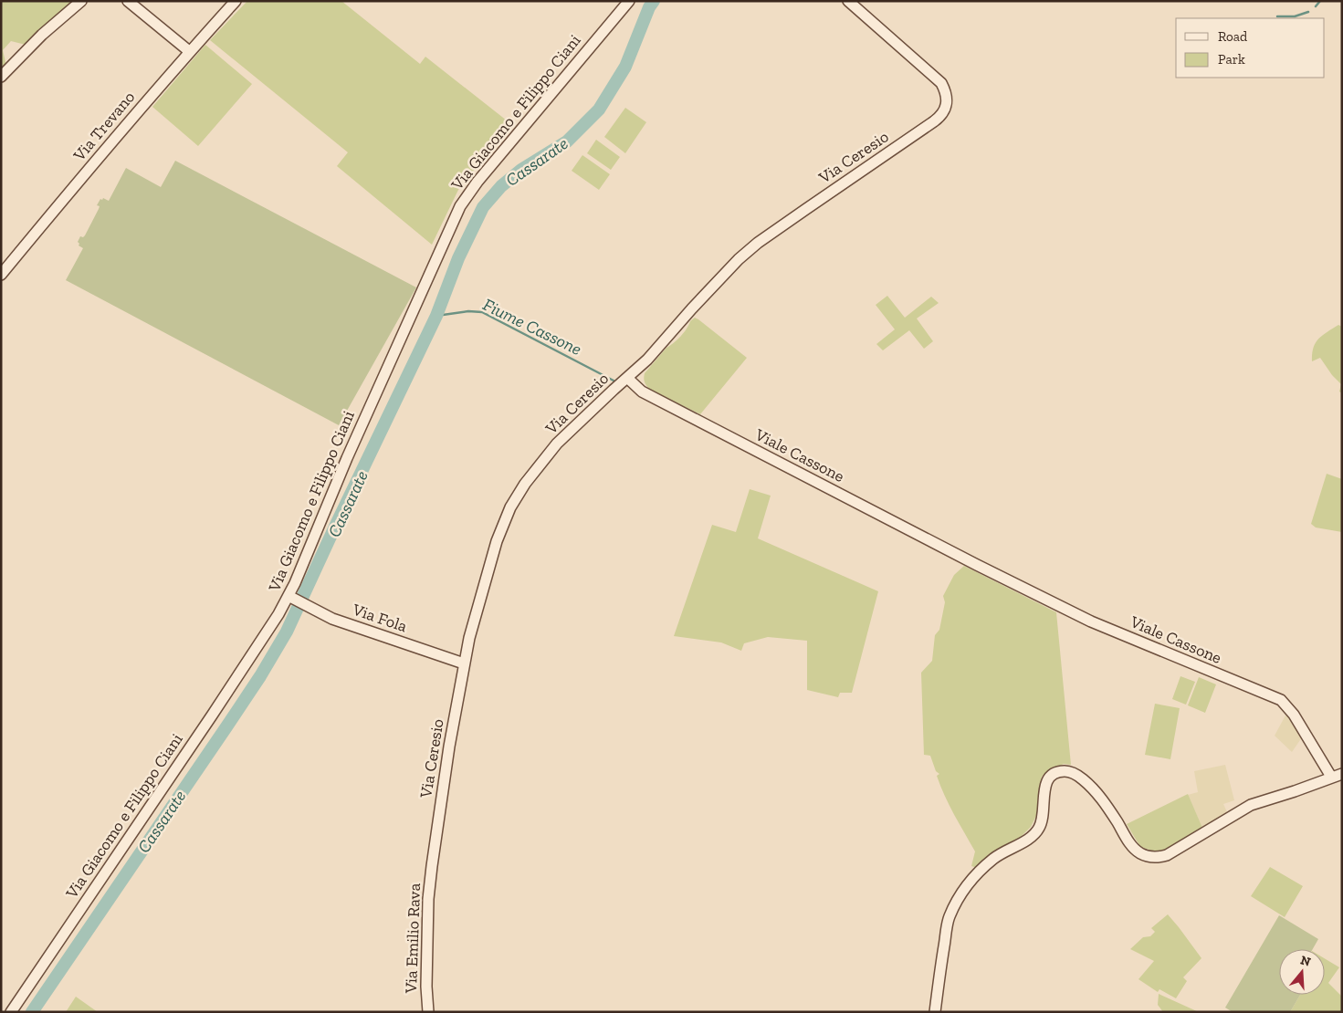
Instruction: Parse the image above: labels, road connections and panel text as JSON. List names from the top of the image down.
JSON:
{
  "streets": {
    "main road": [
      "Via Giacomo e Filippo Ciani",
      "Via Trevano",
      "Via Ceresio",
      "Viale Cassone",
      "Via Fola",
      "Via Emilio Rava"
    ]
  },
  "crossings": [
    ["Via Giacomo e Filippo Ciani", "Via Fola"],
    ["Via Ceresio", "Viale Cassone"],
    ["Via Ceresio", "Via Fola"],
    ["Via Ceresio", "Via Emilio Rava"]
  ],
  "water": ["Cassarate", "Fiume Cassone"],
  "legend": ["Road", "Park"],
  "north": "top"
}
